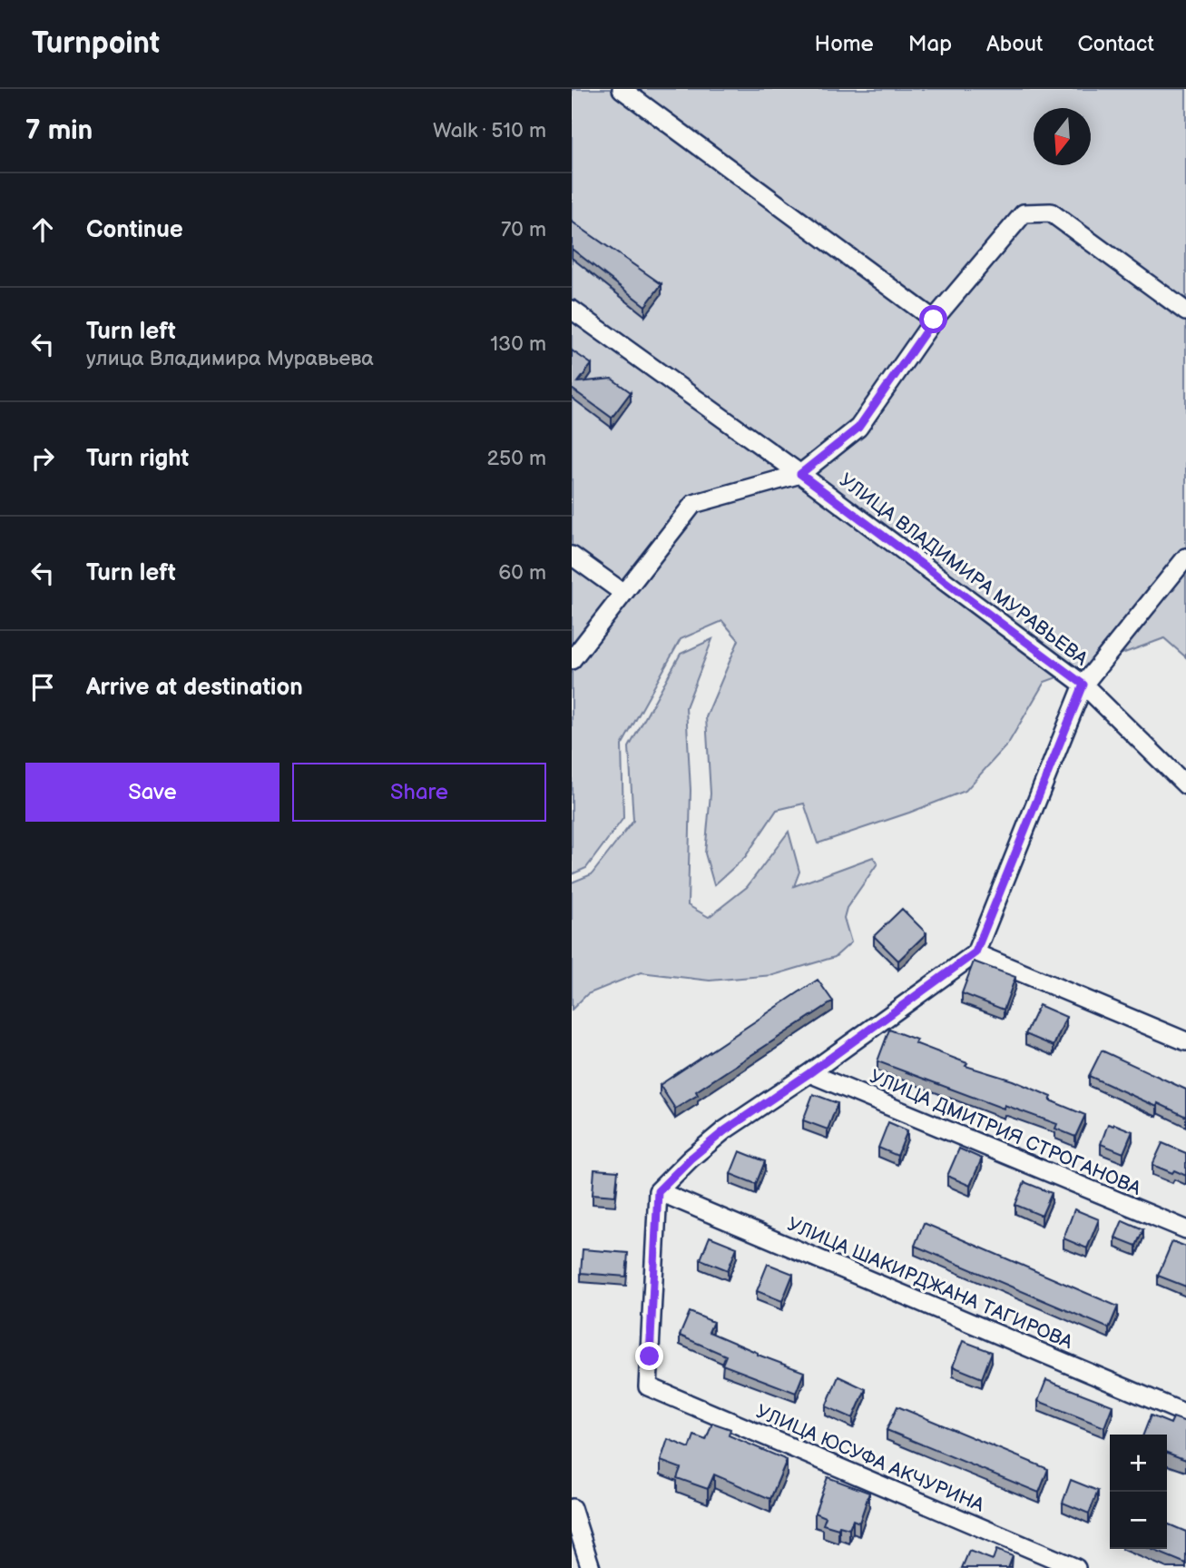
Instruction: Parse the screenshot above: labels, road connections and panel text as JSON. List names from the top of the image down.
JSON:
{
  "streets": {
    "street": [
      "УЛИЦА ВЛАДИМИРА МУРАВЬЕВА",
      "УЛИЦА ДМИТРИЯ СТРОГАНОВА",
      "УЛИЦА ШАКИРДЖАНА ТАГИРОВА",
      "УЛИЦА ЮСУФА АКЧУРИНА"
    ]
  },
  "crossings": [
    ["УЛИЦА ШАКИРДЖАНА ТАГИРОВА", "УЛИЦА ЮСУФА АКЧУРИНА"]
  ],
  "north": "bottom",
  "page": {
    "header": "Turnpoint",
    "nav": [
      "Home",
      "Map",
      "About",
      "Contact"
    ],
    "heading": ["7 min", "Walk · 510 m"],
    "list": [
      ["Continue", "70 m"],
      ["Turn left", "улица Владимира Муравьева", "130 m"],
      ["Turn right", "250 m"],
      ["Turn left", "60 m"],
      "Arrive at destination"
    ],
    "buttons": ["Save", "Share"],
    "map_buttons": ["+", "−"]
  }
}
